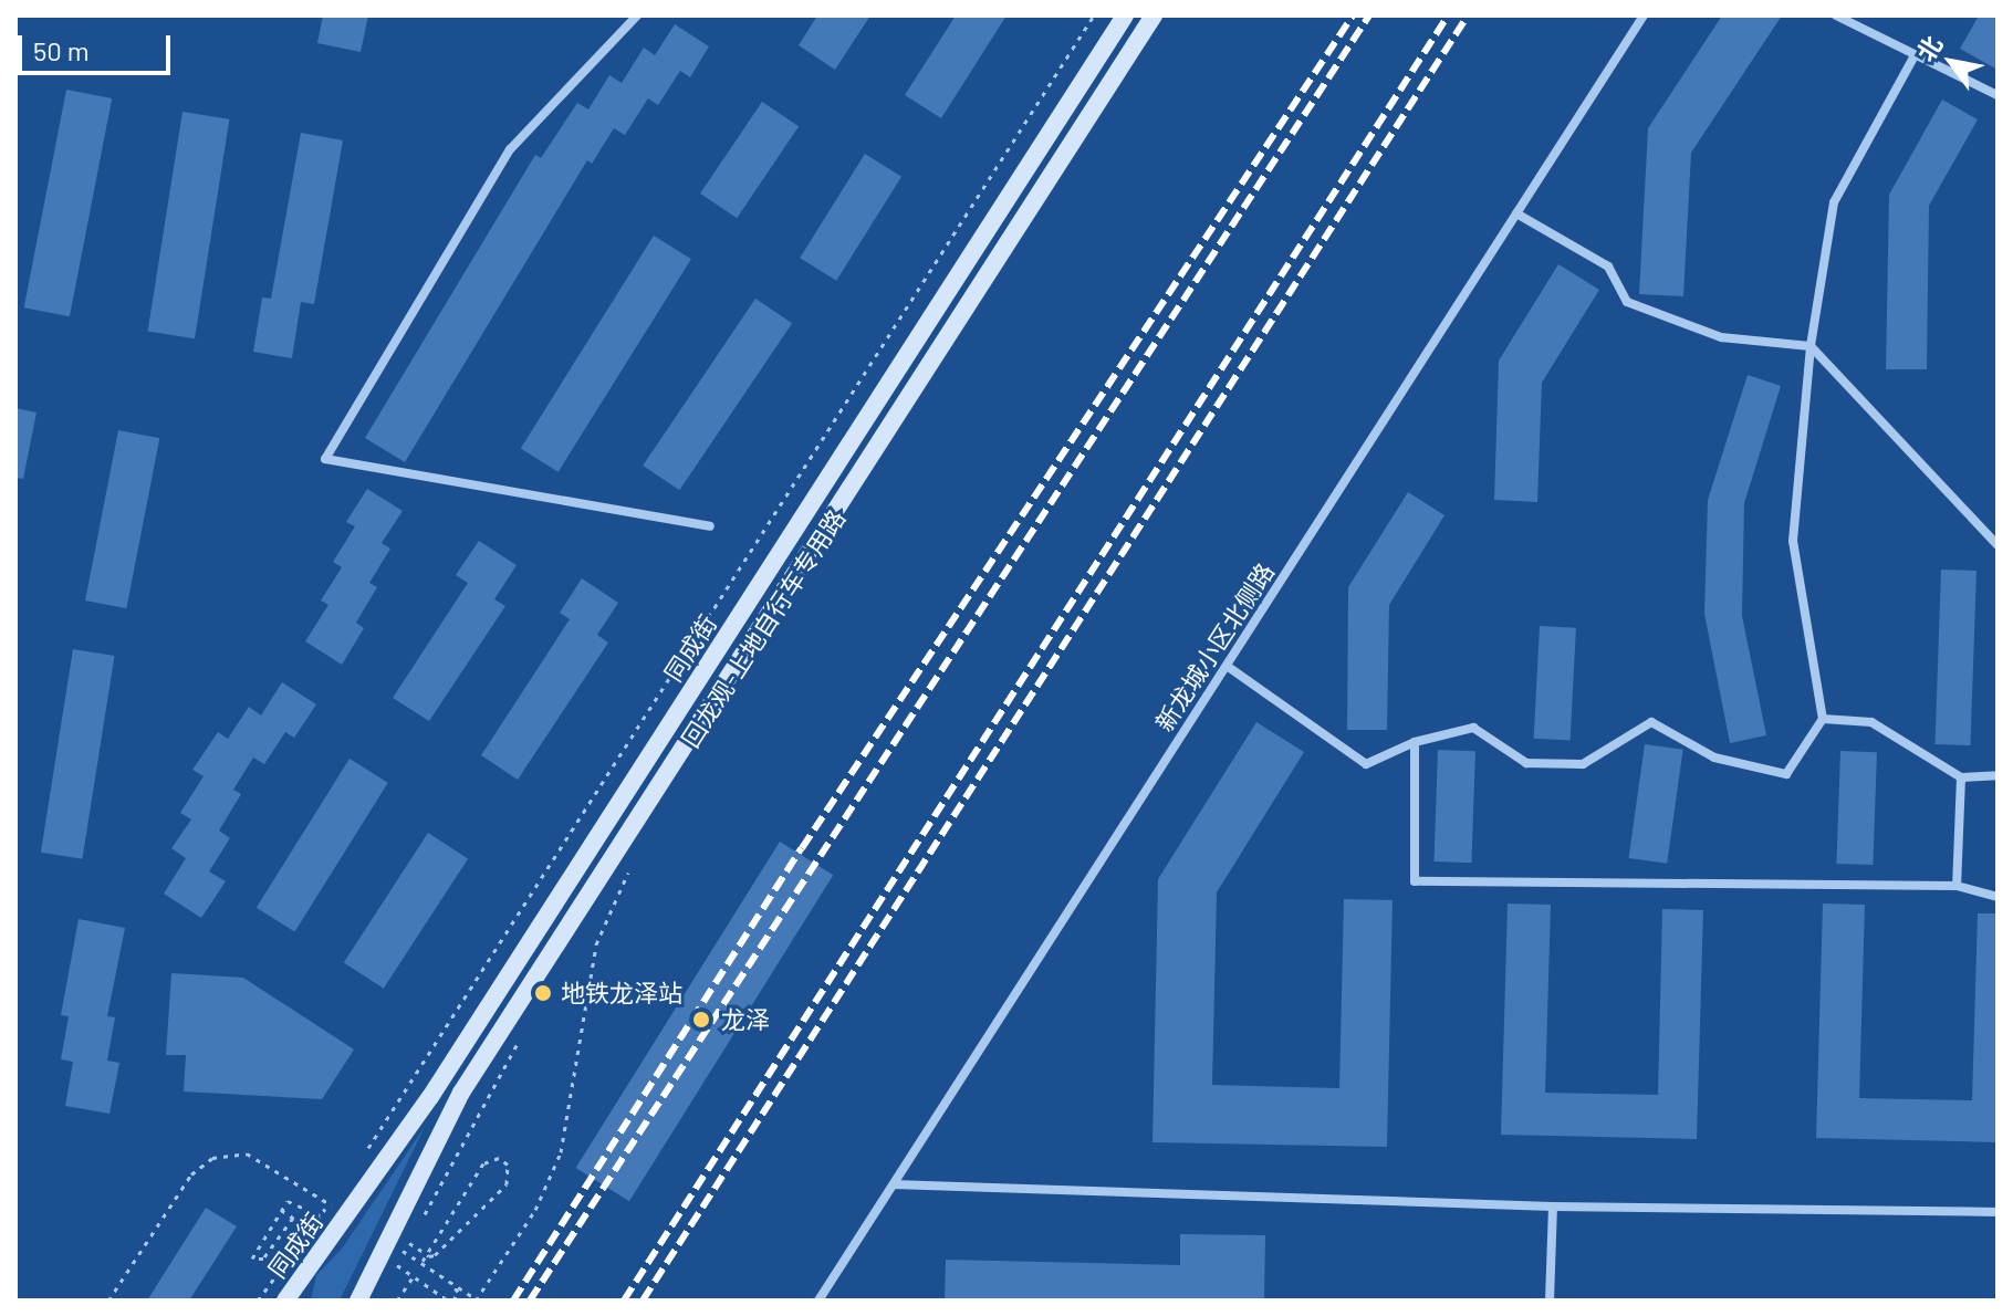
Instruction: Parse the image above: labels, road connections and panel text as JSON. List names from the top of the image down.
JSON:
{
  "streets": {
    "main road": ["同成街"],
    "street": ["新龙城小区北侧路"]
  },
  "places": ["地铁龙泽站", "龙泽"],
  "scale_bar": "50 m",
  "north": "top left"
}
